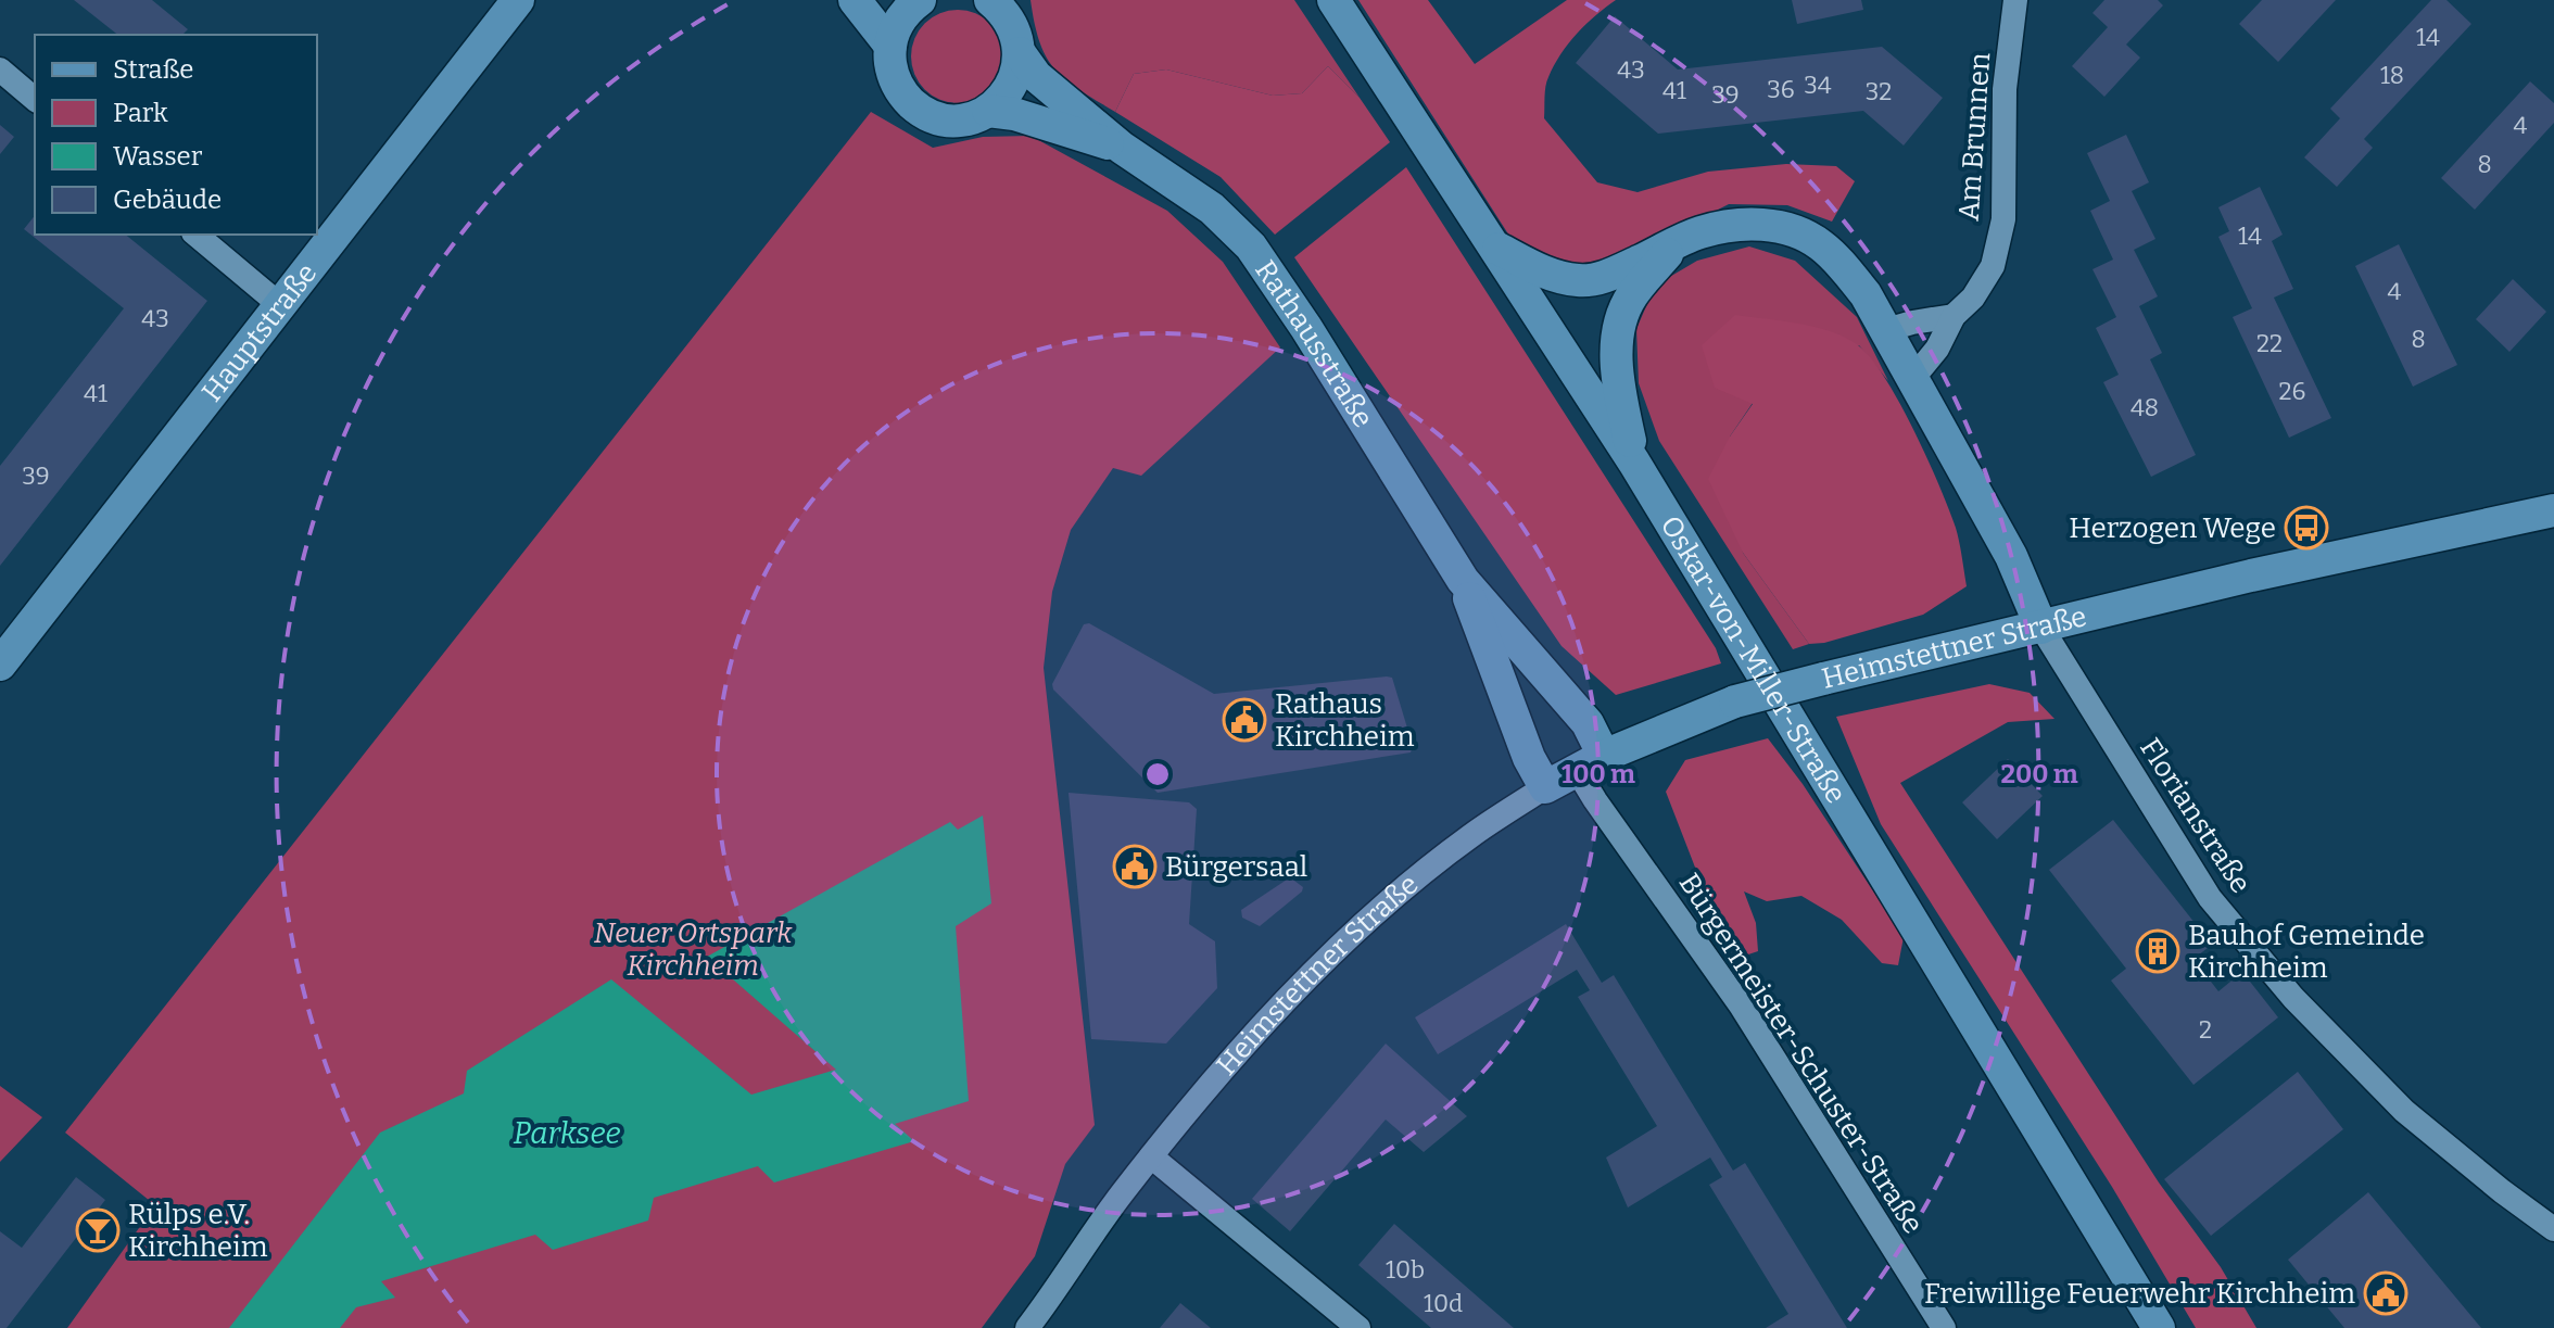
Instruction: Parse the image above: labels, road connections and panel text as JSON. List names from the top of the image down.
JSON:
{
  "streets": {
    "street": [
      "Am Brunnen",
      "Hauptstraße",
      "Rathausstraße",
      "Heimstettner Straße",
      "Oskar-von-Miller-Straße",
      "Florianstraße",
      "Bürgermeister-Schuster-Straße"
    ]
  },
  "crossings": [
    ["Rathausstraße", "Heimstettner Straße"],
    ["Rathausstraße", "Bürgermeister-Schuster-Straße"],
    ["Heimstettner Straße", "Florianstraße"],
    ["Heimstettner Straße", "Bürgermeister-Schuster-Straße"]
  ],
  "water": ["Parksee"],
  "parks": ["Neuer Ortspark Kirchheim"],
  "places": {
    "bus stop": ["Herzogen Wege"],
    "public building": ["Rathaus Kirchheim", "Bürgersaal", "Freiwillige Feuerwehr Kirchheim"],
    "building": ["Bauhof Gemeinde Kirchheim"],
    "bar": ["Rülps e.V. Kirchheim"]
  },
  "house_numbers": [
    "14",
    "43",
    "18",
    "34",
    "36",
    "41",
    "32",
    "39",
    "4",
    "8",
    "14",
    "4",
    "43",
    "8",
    "22",
    "26",
    "41",
    "48",
    "39",
    "2",
    "10b",
    "10d"
  ],
  "legend": [
    "Straße",
    "Park",
    "Wasser",
    "Gebäude"
  ],
  "rings": ["100 m", "200 m"]
}
